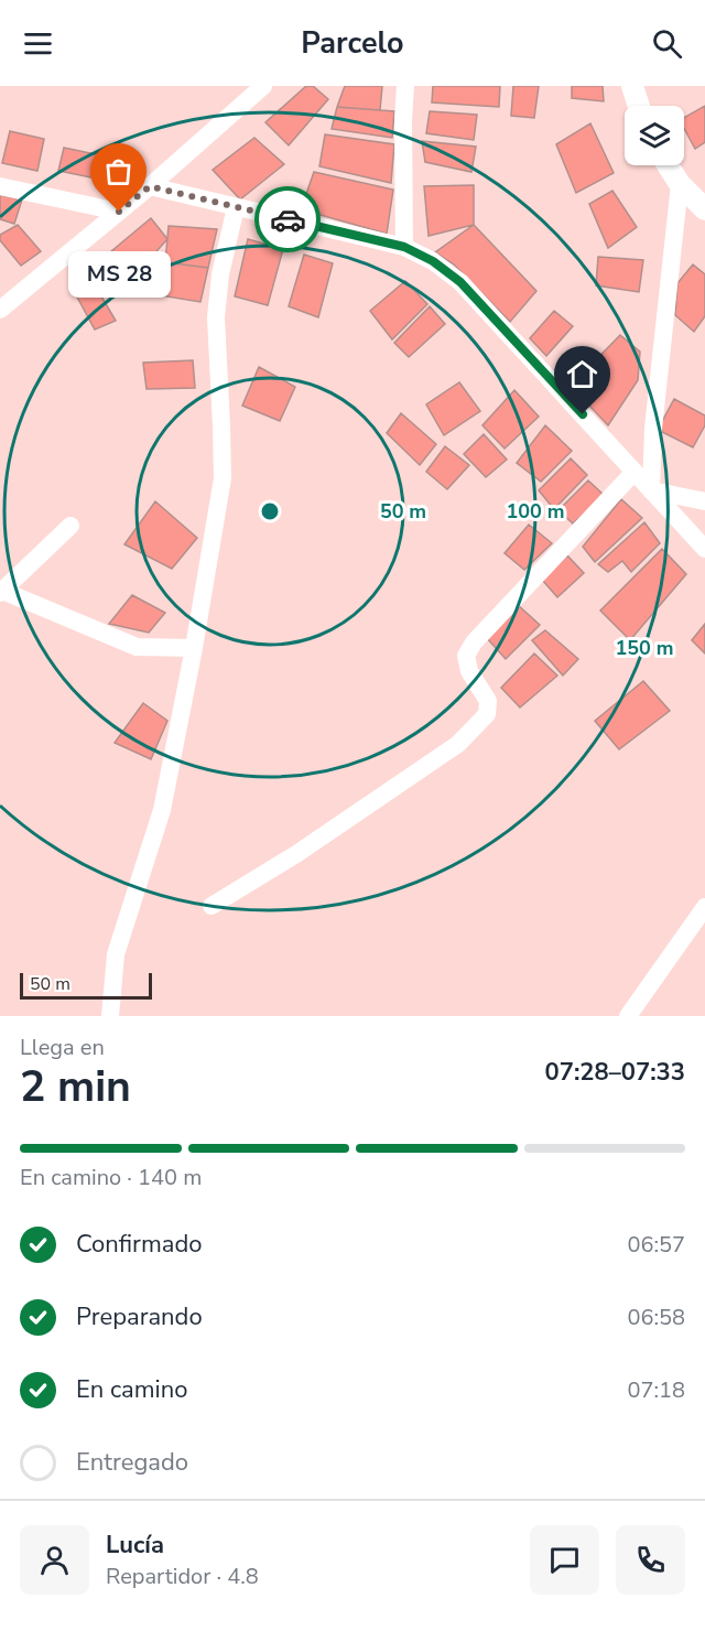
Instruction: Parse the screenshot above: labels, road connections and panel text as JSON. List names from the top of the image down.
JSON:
{
  "places": ["MS 28"],
  "scale_bar": "50 m",
  "page": {
    "header": "Parcelo",
    "bubble": "MS 28",
    "scale": "50 m",
    "heading": ["2 min", "Llega en", "07:28–07:33"],
    "panel": ["Lucía", "Repartidor · 4.8"],
    "bar": "En camino · 140 m",
    "list": [
      ["Confirmado", "06:57"],
      ["Preparando", "06:58"],
      ["En camino", "07:18"],
      "Entregado"
    ]
  },
  "rings": ["50 m", "100 m", "150 m"]
}
